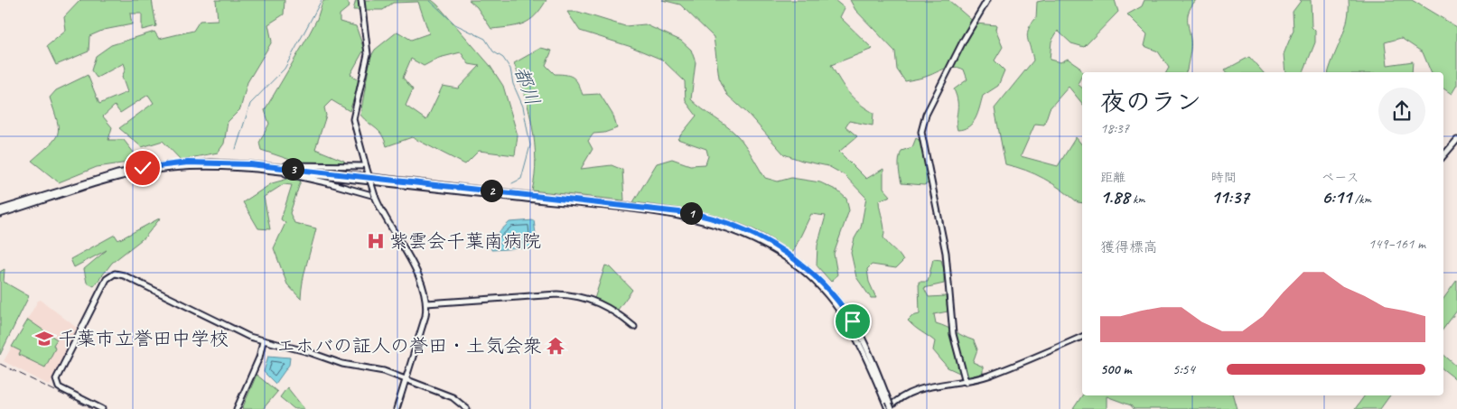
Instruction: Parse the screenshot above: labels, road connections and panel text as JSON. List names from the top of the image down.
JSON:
{
  "water": ["都川"],
  "places": {
    "hospital": ["紫雲会千葉南病院"],
    "school or university": ["千葉市立誉田中学校"],
    "temple": ["エホバの証人の誉田・土気会衆"]
  },
  "page": {
    "heading": ["夜のラン", "18:37"],
    "stats": [
      ["距離", "1.88 km"],
      ["時間", "11:37"],
      ["ペース", "6:11 /km"]
    ],
    "pins": ["3", "2", "1"],
    "chart": ["獲得標高", "149–161 m"],
    "list": [
      {
        "name": "500 m",
        "note": "5:54"
      }
    ]
  }
}
